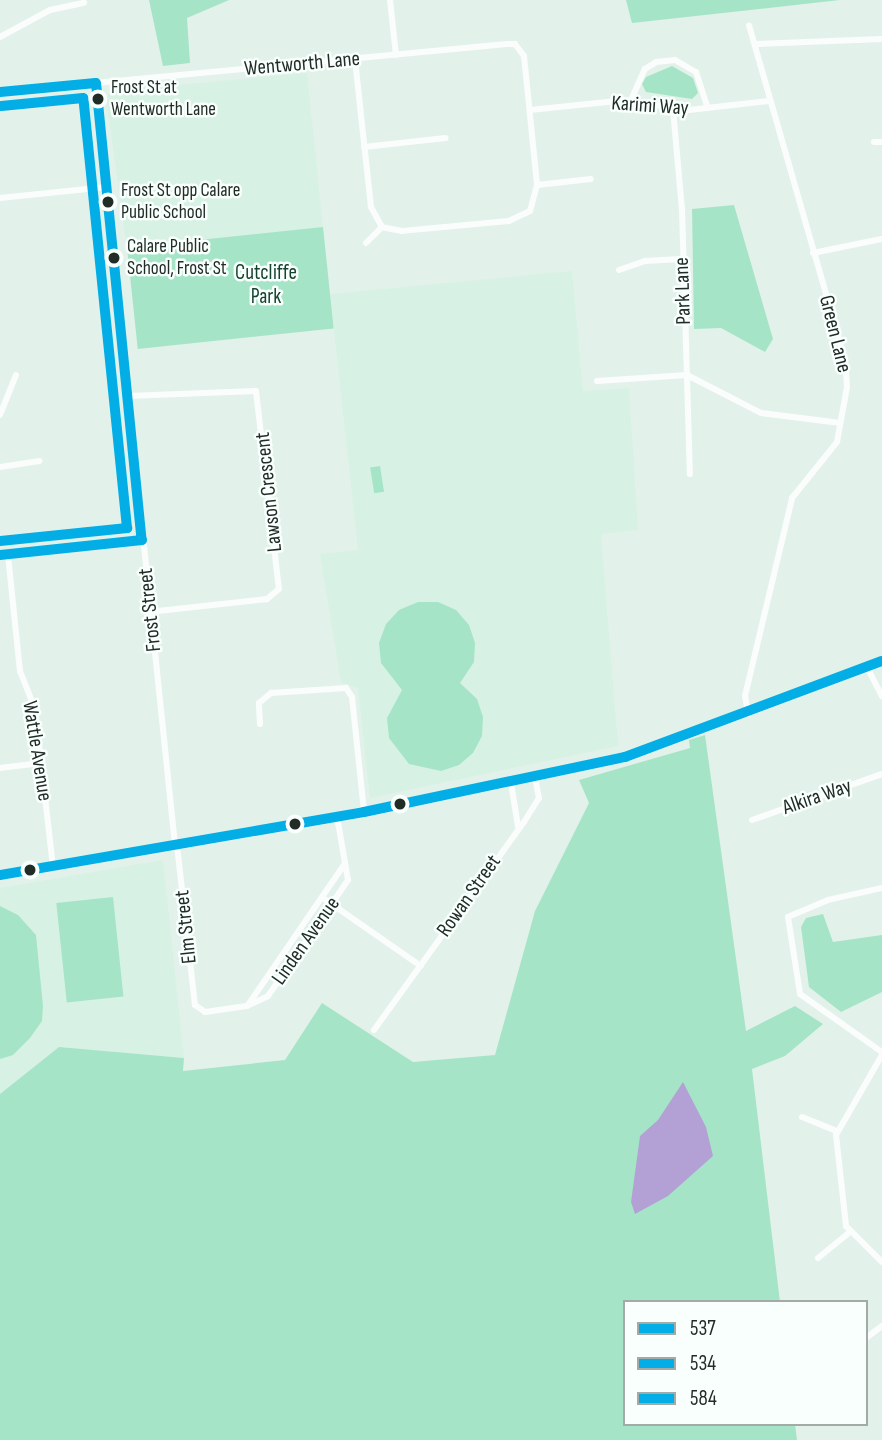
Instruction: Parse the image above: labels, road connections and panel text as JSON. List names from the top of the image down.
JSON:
{
  "streets": {
    "street": [
      "Wentworth Lane",
      "Karimi Way",
      "Park Lane",
      "Green Lane",
      "Lawson Crescent",
      "Frost Street",
      "Wattle Avenue",
      "Alkira Way",
      "Rowan Street",
      "Elm Street",
      "Linden Avenue"
    ]
  },
  "crossings": [
    ["Wentworth Lane", "Karimi Way"],
    ["Wentworth Lane", "Frost Street"],
    ["Karimi Way", "Park Lane"],
    ["Karimi Way", "Green Lane"],
    ["Lawson Crescent", "Frost Street"],
    ["Frost Street", "Elm Street"],
    ["Elm Street", "Linden Avenue"]
  ],
  "parks": ["Cutcliffe Park"],
  "places": ["Frost St at Wentworth Lane", "Frost St opp Calare Public School", "Calare Public School, Frost St"],
  "lines": ["transit line 534", "transit line 584", "transit line 537"],
  "legend": ["537", "534", "584"]
}
